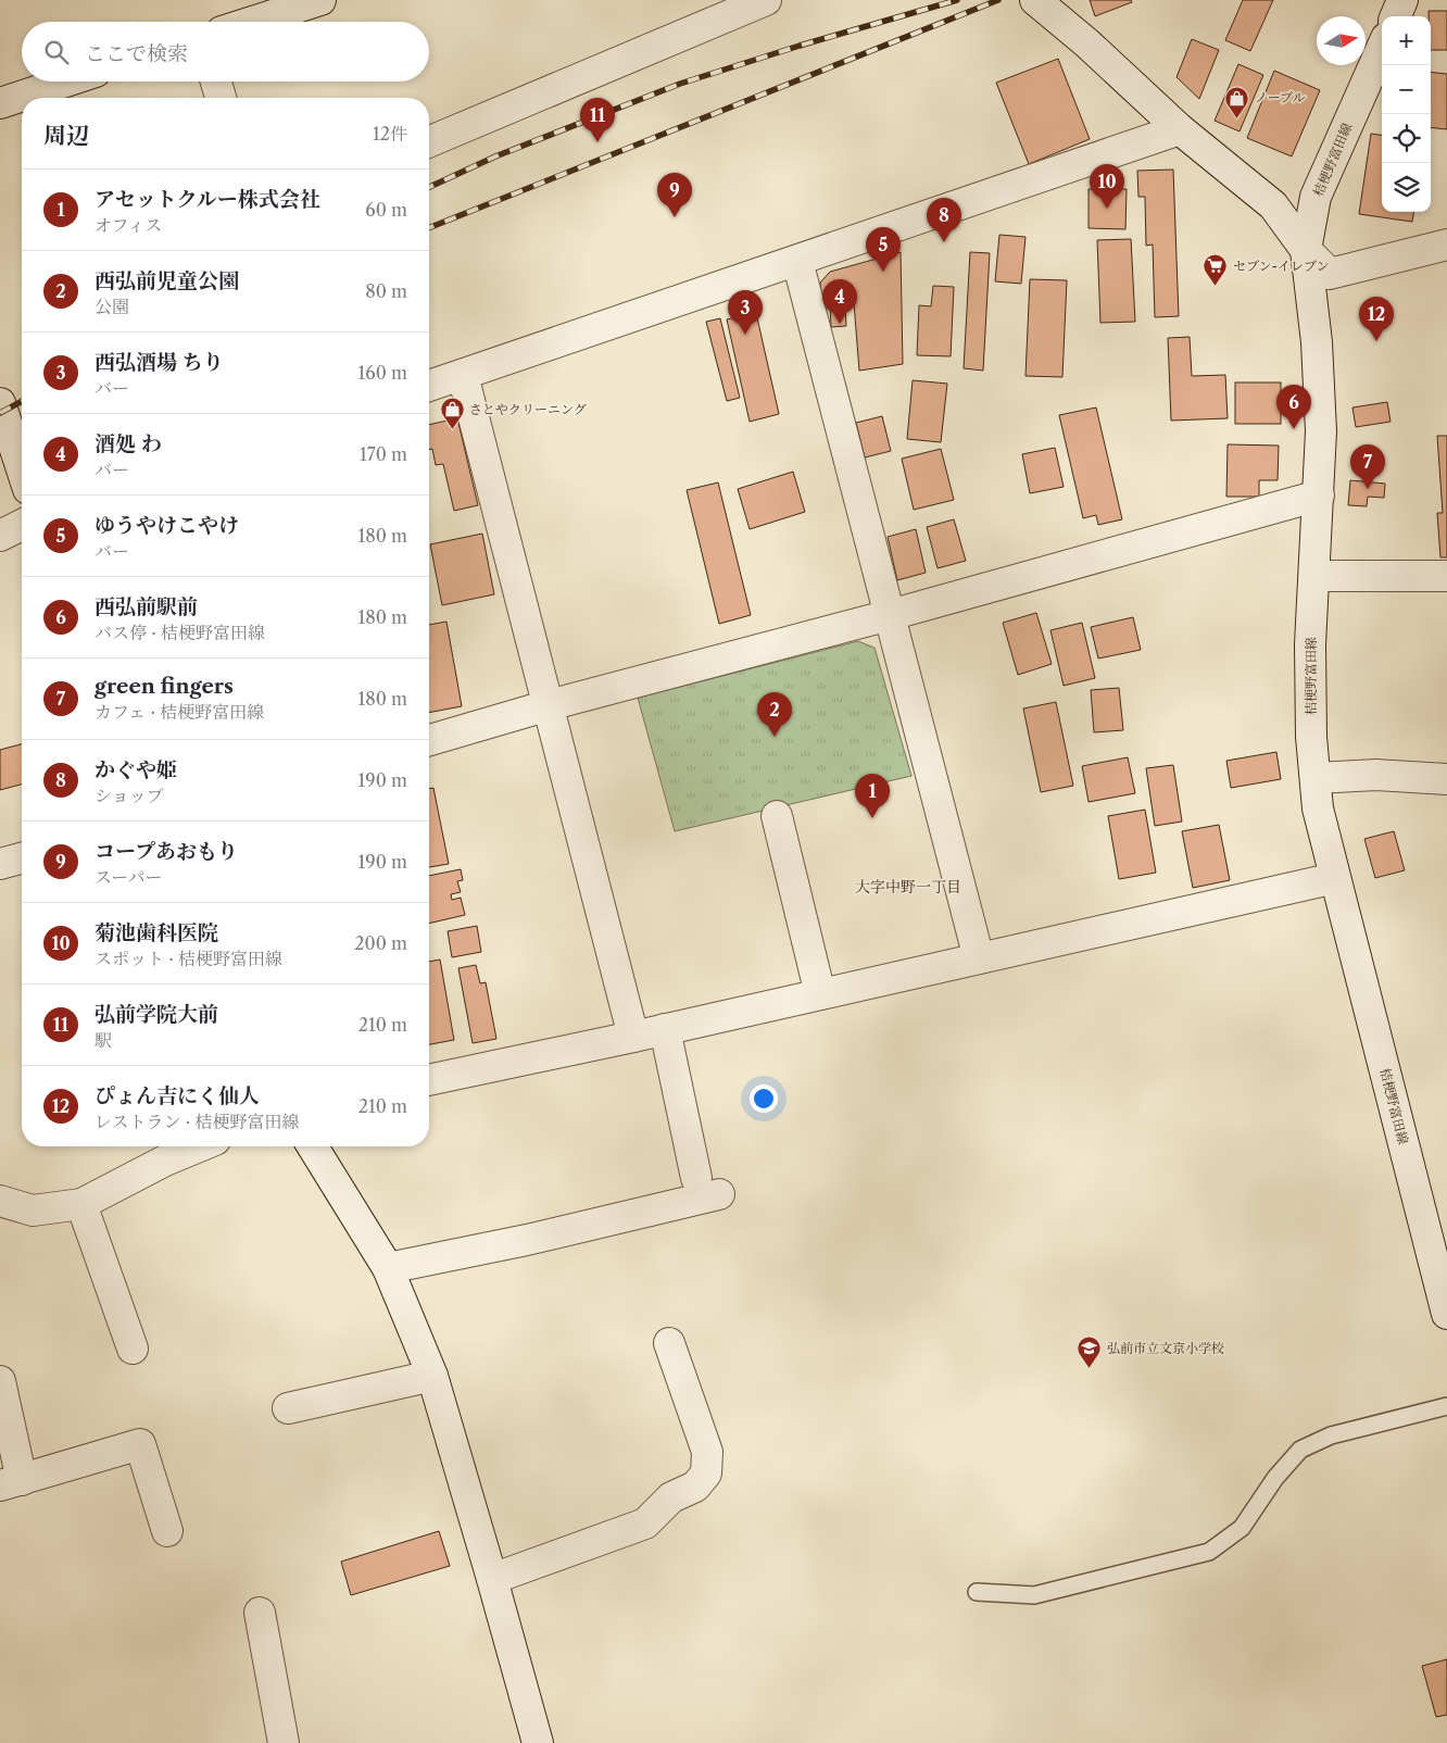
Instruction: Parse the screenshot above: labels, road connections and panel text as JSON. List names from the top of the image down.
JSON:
{
  "streets": {
    "street": ["桔梗野富田線"]
  },
  "districts": ["大字中野一丁目"],
  "places": {
    "shop": ["ノーブル", "さとやクリーニング"],
    "supermarket": ["セブン-イレブン"],
    "school or university": ["弘前市立文京小学校"]
  },
  "north": "right",
  "page": {
    "map_buttons": ["+", "−"],
    "search": "ここで検索",
    "pins": [
      "11",
      "10",
      "9",
      "8",
      "5",
      "4",
      "3",
      "12",
      "6",
      "7",
      "2",
      "1"
    ],
    "heading": ["周辺", "12件"],
    "list": [
      {
        "mark": "1",
        "name": "アセットクルー株式会社",
        "note": "オフィス",
        "value": "60 m"
      },
      {
        "mark": "2",
        "name": "西弘前児童公園",
        "note": "公園",
        "value": "80 m"
      },
      {
        "mark": "3",
        "name": "西弘酒場 ちり",
        "note": "バー",
        "value": "160 m"
      },
      {
        "mark": "4",
        "name": "酒処 わ",
        "note": "バー",
        "value": "170 m"
      },
      {
        "mark": "5",
        "name": "ゆうやけこやけ",
        "note": "バー",
        "value": "180 m"
      },
      {
        "mark": "6",
        "name": "西弘前駅前",
        "note": "バス停 · 桔梗野富田線",
        "value": "180 m"
      },
      {
        "mark": "7",
        "name": "green fingers",
        "note": "カフェ · 桔梗野富田線",
        "value": "180 m"
      },
      {
        "mark": "8",
        "name": "かぐや姫",
        "note": "ショップ",
        "value": "190 m"
      },
      {
        "mark": "9",
        "name": "コープあおもり",
        "note": "スーパー",
        "value": "190 m"
      },
      {
        "mark": "10",
        "name": "菊池歯科医院",
        "note": "スポット · 桔梗野富田線",
        "value": "200 m"
      },
      {
        "mark": "11",
        "name": "弘前学院大前",
        "note": "駅",
        "value": "210 m"
      },
      {
        "mark": "12",
        "name": "ぴょん吉にく仙人",
        "note": "レストラン · 桔梗野富田線",
        "value": "210 m"
      }
    ]
  }
}
